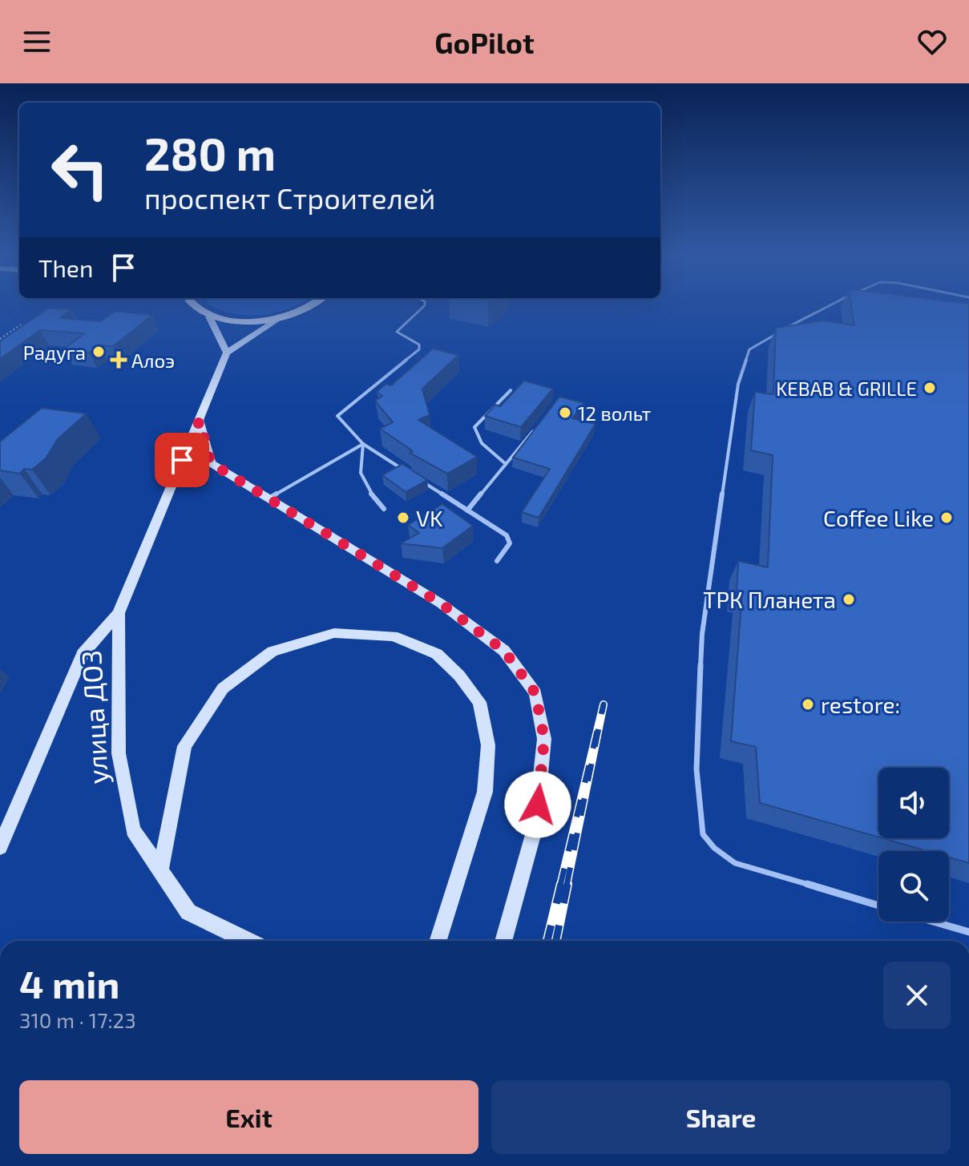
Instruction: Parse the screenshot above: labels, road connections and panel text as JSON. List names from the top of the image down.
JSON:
{
  "streets": {
    "main road": ["улица ДОЗ"]
  },
  "places": {
    "other": [
      "Радуга",
      "KEBAB & GRILLE",
      "12 вольт",
      "VK",
      "Coffee Like",
      "ТРК Планета",
      "restore:"
    ],
    "health": ["Алоэ"]
  },
  "page": {
    "header": "GoPilot",
    "turn": ["280 m", "проспект Строителей"],
    "then": "Then",
    "heading": ["4 min", "310 m · 17:23"],
    "buttons": ["Exit", "Share"]
  }
}
